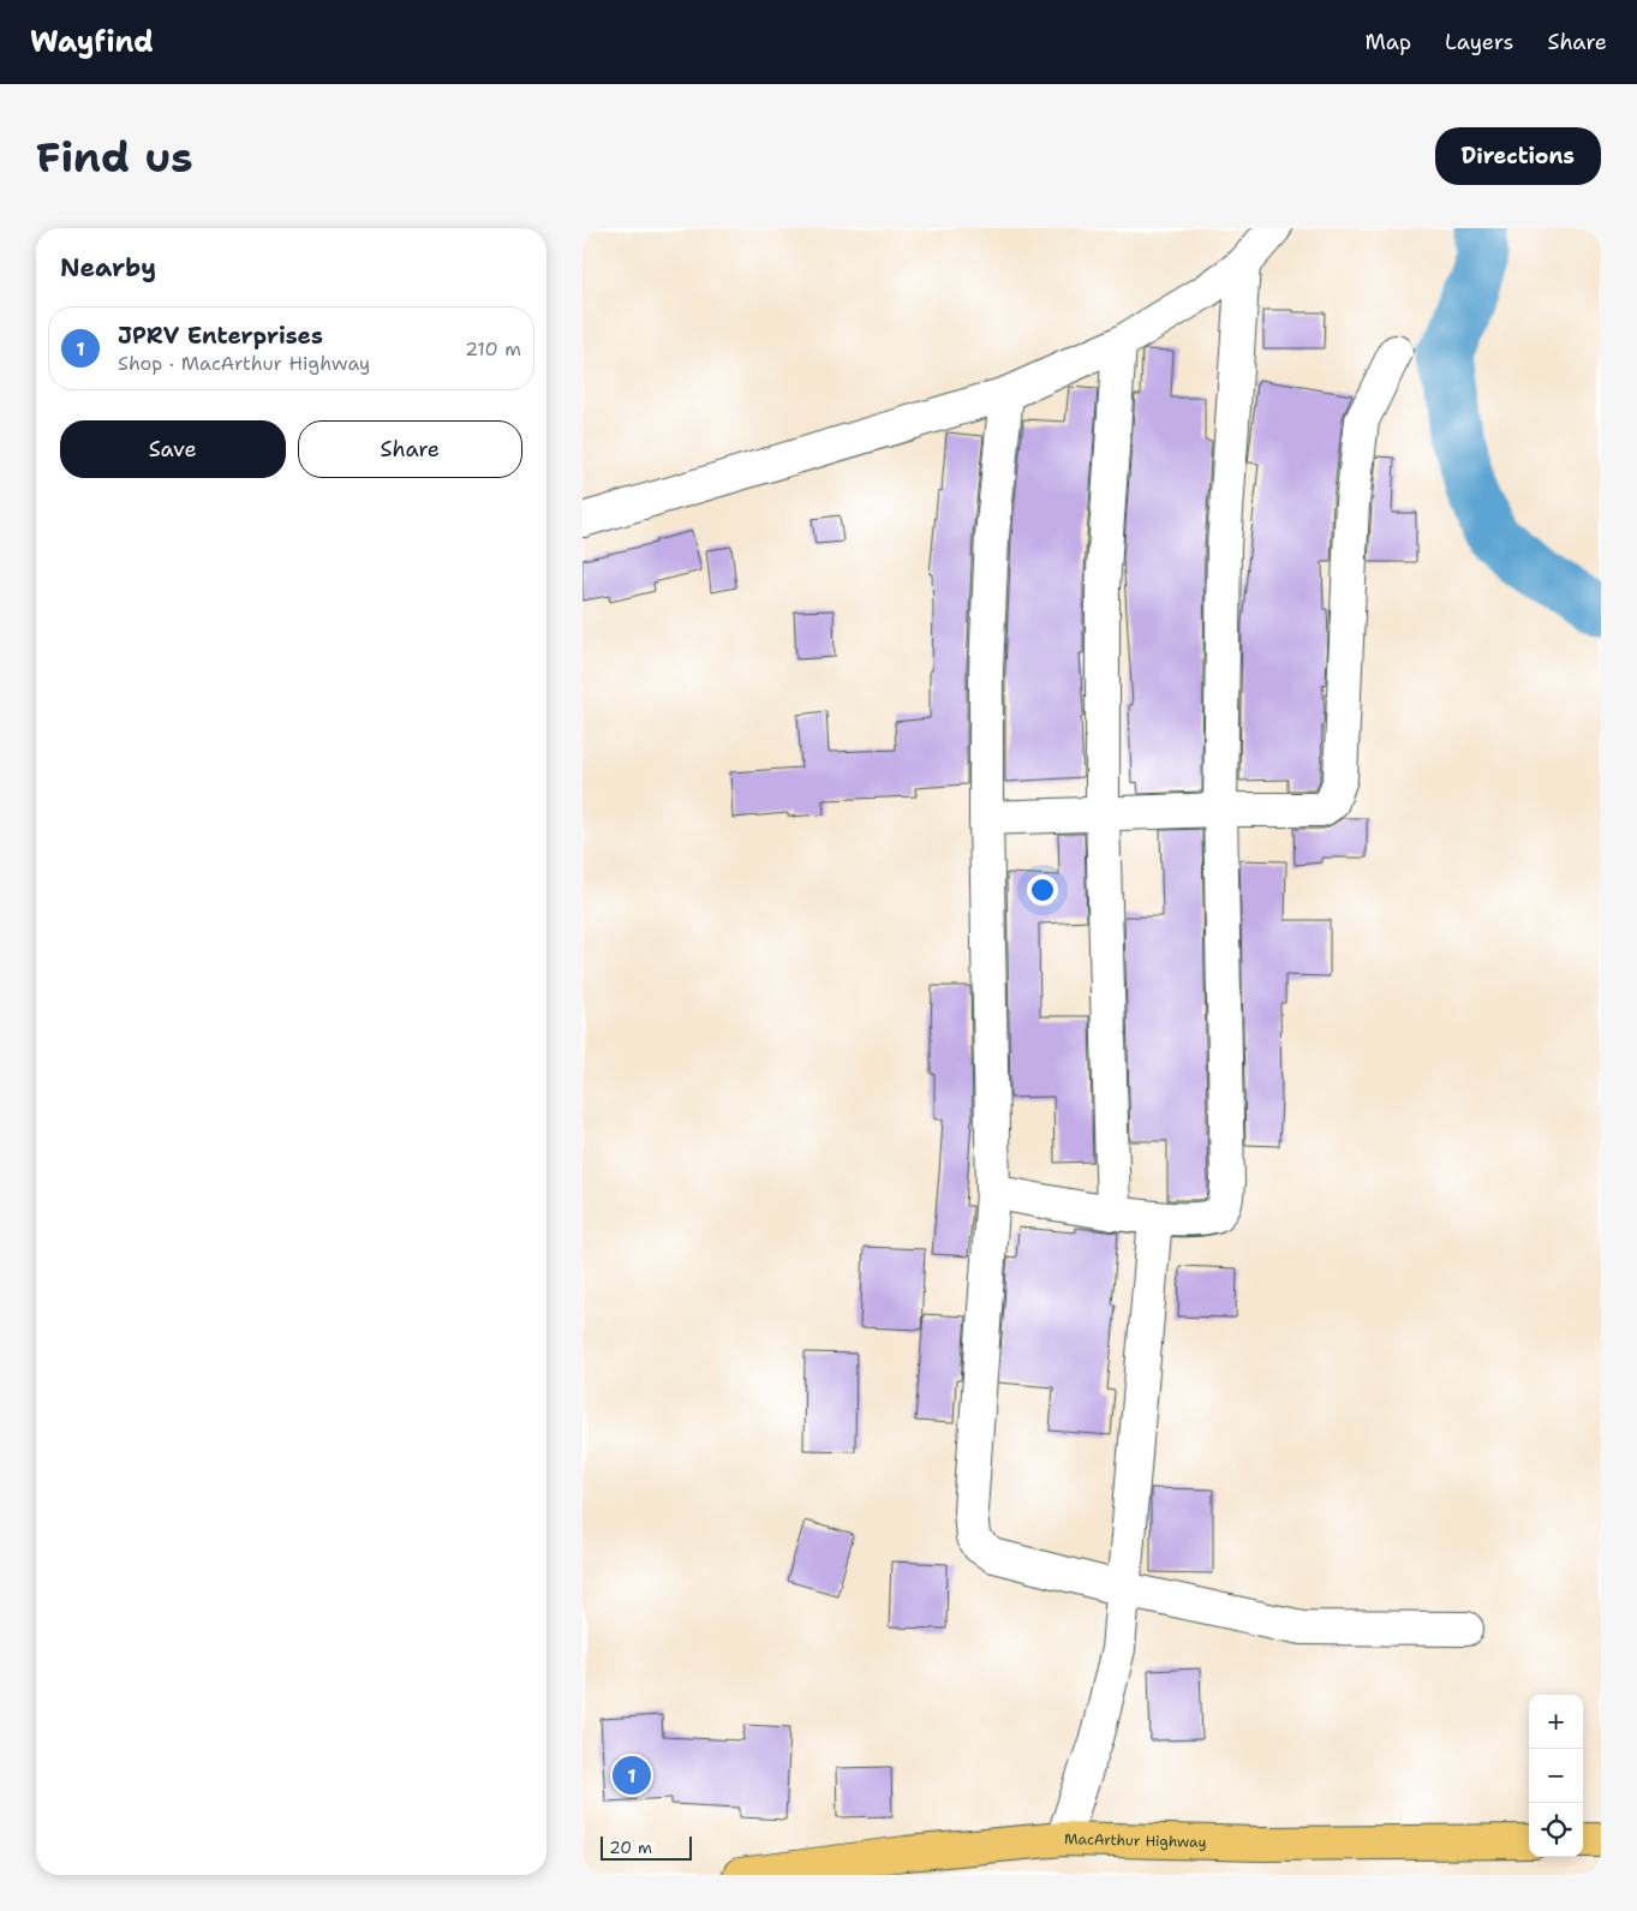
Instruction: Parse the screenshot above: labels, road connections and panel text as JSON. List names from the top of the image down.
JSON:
{
  "streets": {
    "highway": ["MacArthur Highway"]
  },
  "scale_bar": "20 m",
  "page": {
    "header": "Wayfind",
    "nav": ["Map", "Layers", "Share"],
    "buttons": [
      "Directions",
      ["Save", "Share"]
    ],
    "title": "Find us",
    "heading": "Nearby",
    "list": [
      {
        "mark": "1",
        "name": "JPRV Enterprises",
        "note": "Shop · MacArthur Highway",
        "value": "210 m"
      }
    ],
    "map_buttons": ["+", "−"],
    "pins": "1",
    "scale": "20 m"
  }
}
